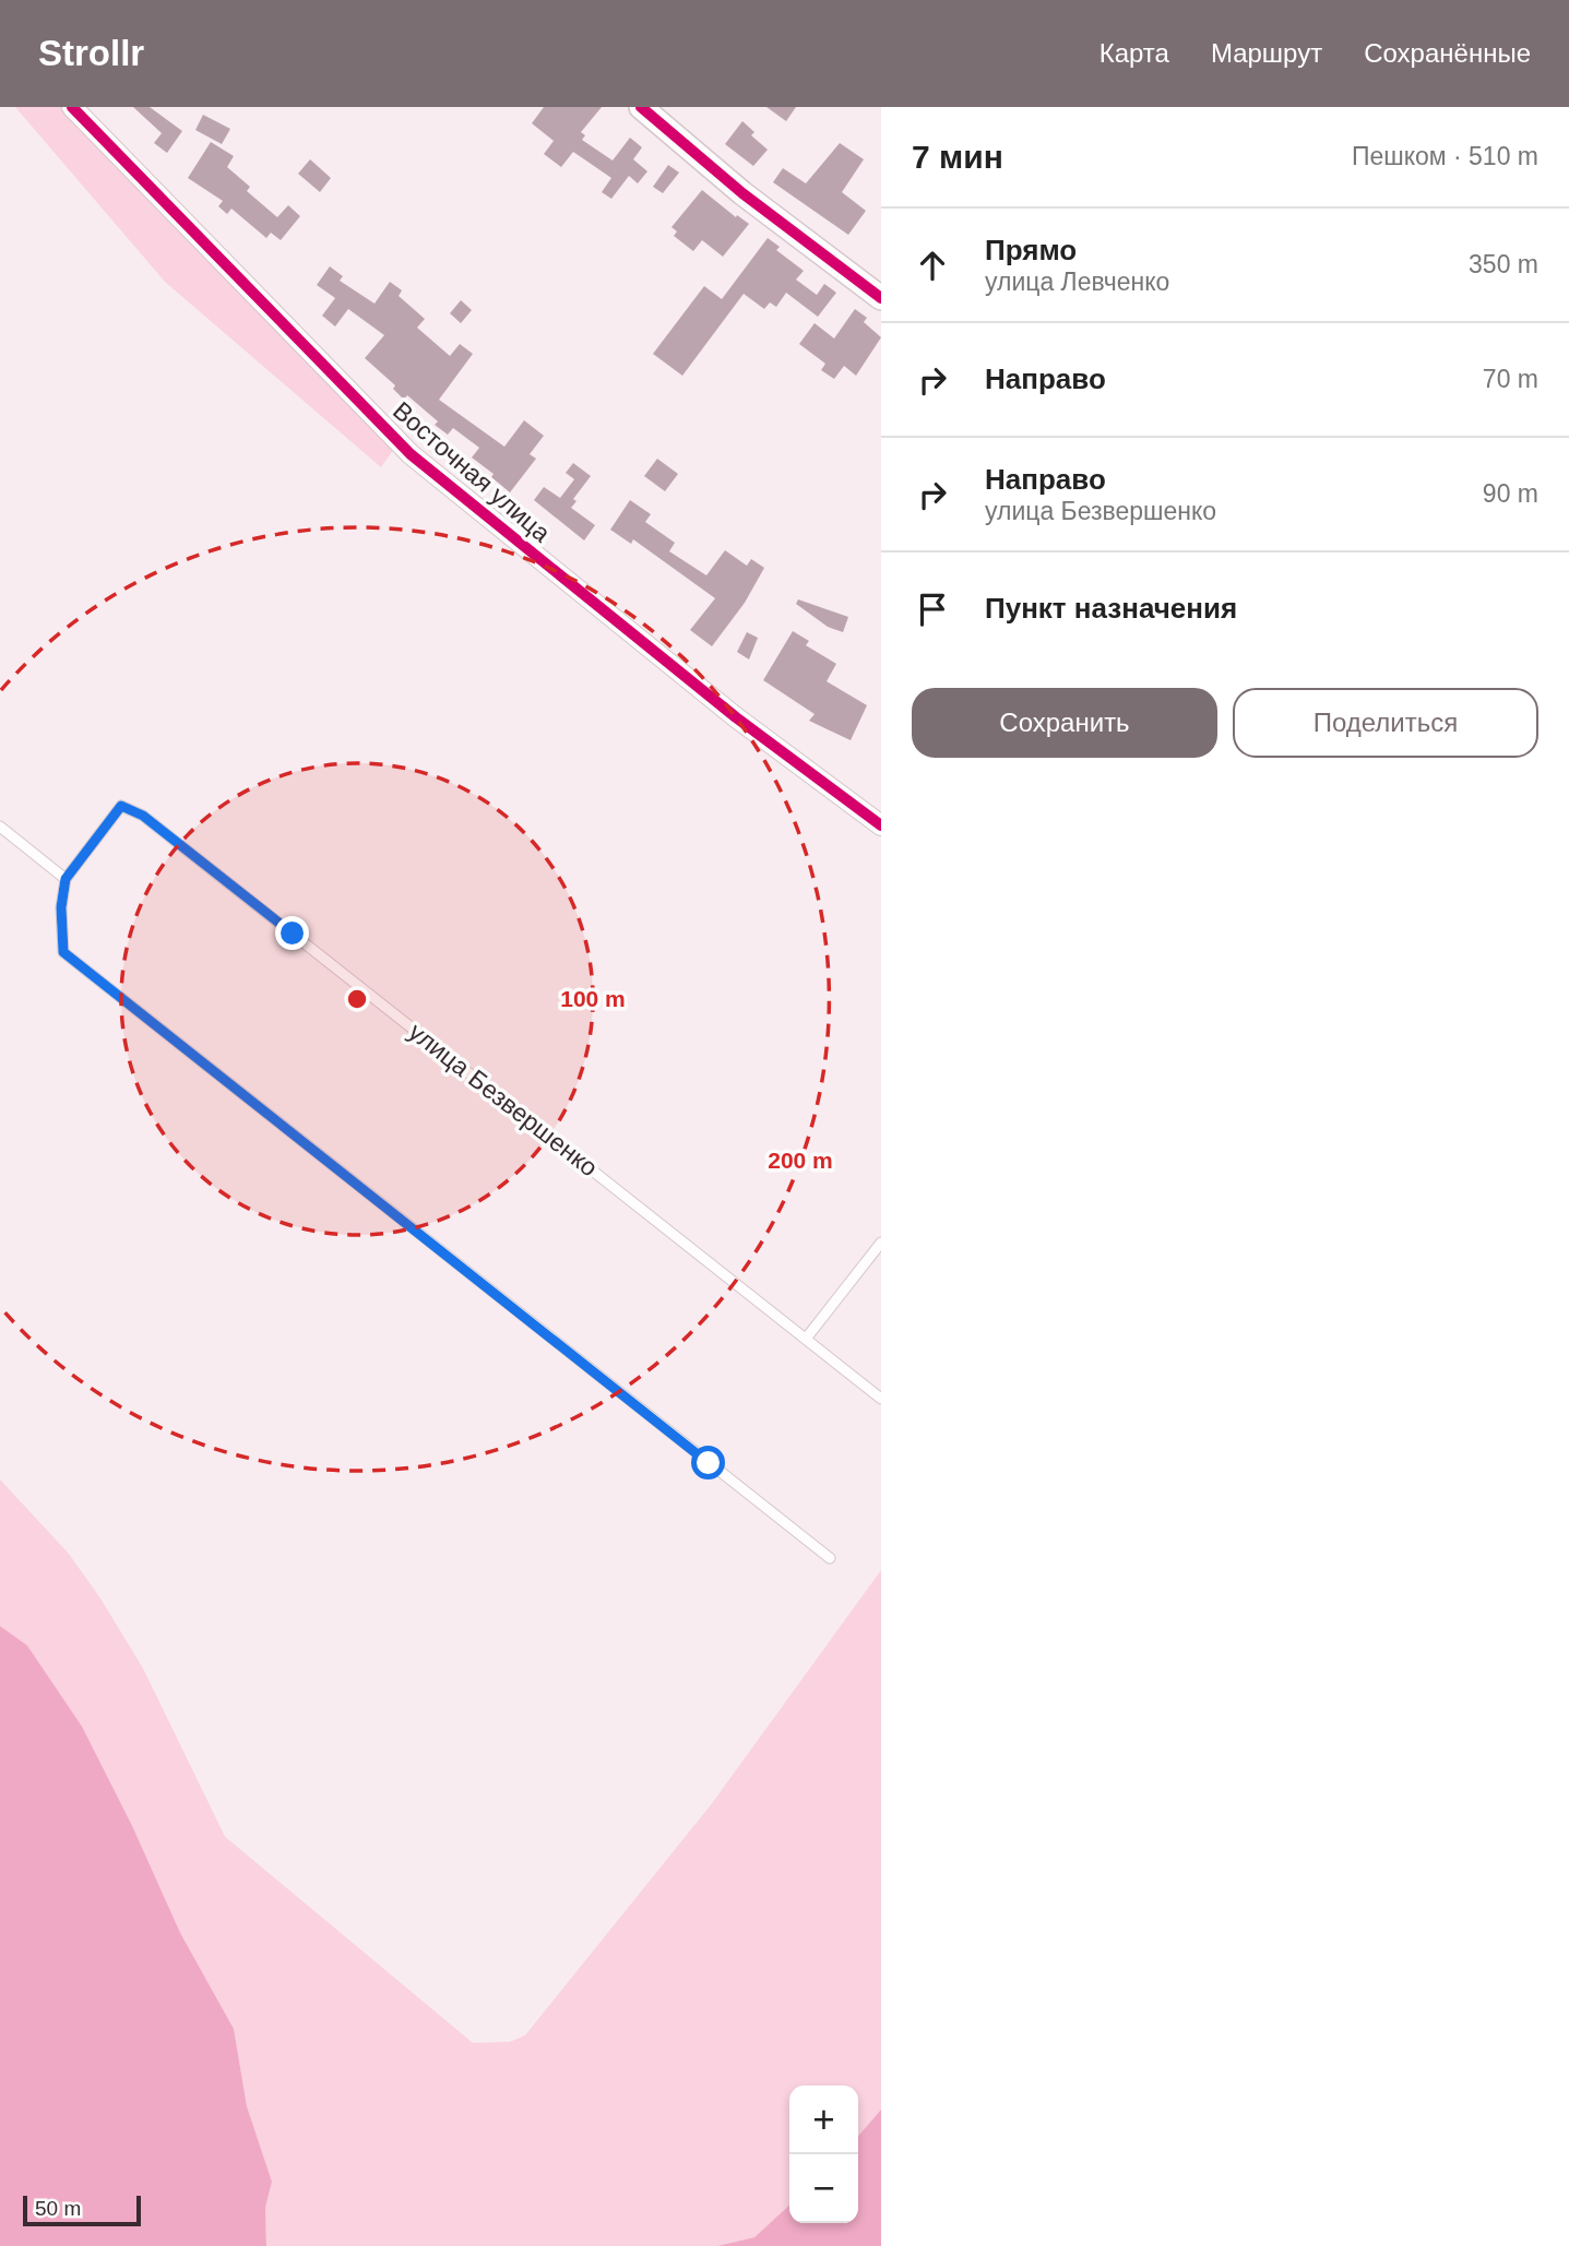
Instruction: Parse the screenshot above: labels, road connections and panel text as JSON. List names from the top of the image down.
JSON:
{
  "streets": {
    "street": ["Восточная улица"],
    "lane": ["улица Безвершенко"]
  },
  "scale_bar": "50 m",
  "page": {
    "header": "Strollr",
    "nav": ["Карта", "Маршрут", "Сохранённые"],
    "heading": ["7 мин", "Пешком · 510 m"],
    "list": [
      ["Прямо", "улица Левченко", "350 m"],
      ["Направо", "70 m"],
      ["Направо", "улица Безвершенко", "90 m"],
      "Пункт назначения"
    ],
    "buttons": ["Сохранить", "Поделиться"],
    "map_buttons": ["+", "−"],
    "scale": "50 m"
  },
  "rings": ["100 m", "200 m"]
}
